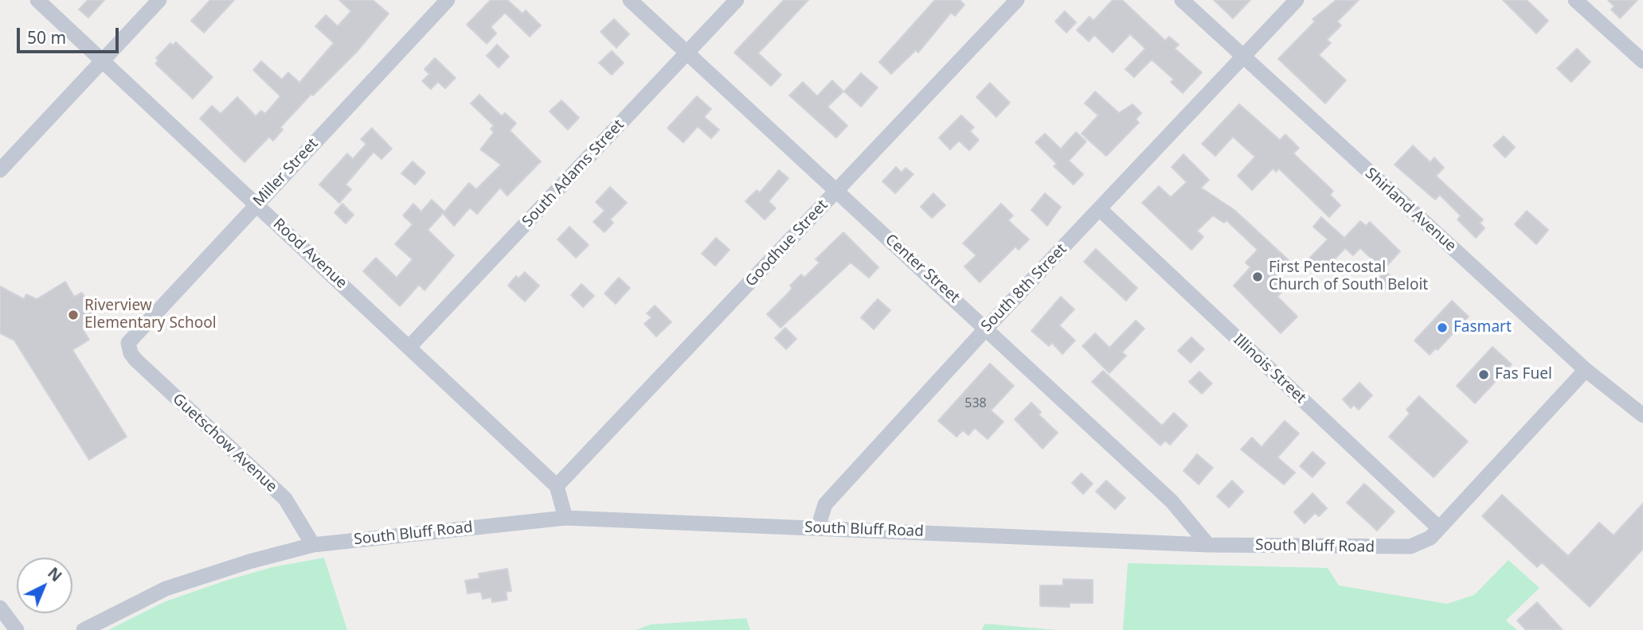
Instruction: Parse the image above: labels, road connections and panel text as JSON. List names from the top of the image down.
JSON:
{
  "streets": {
    "street": [
      "Miller Street",
      "South Adams Street",
      "Shirland Avenue",
      "Goodhue Street",
      "Rood Avenue",
      "Center Street",
      "South 8th Street",
      "Illinois Street",
      "Guetschow Avenue",
      "South Bluff Road"
    ]
  },
  "crossings": [
    ["Miller Street", "Rood Avenue"],
    ["Miller Street", "Guetschow Avenue"],
    ["South Adams Street", "Rood Avenue"],
    ["South Adams Street", "Center Street"],
    ["Shirland Avenue", "South 8th Street"],
    ["Shirland Avenue", "South Bluff Road"],
    ["Goodhue Street", "Rood Avenue"],
    ["Goodhue Street", "Center Street"],
    ["Center Street", "South 8th Street"],
    ["Center Street", "South Bluff Road"],
    ["South 8th Street", "Illinois Street"],
    ["South 8th Street", "South Bluff Road"],
    ["Illinois Street", "South Bluff Road"],
    ["Guetschow Avenue", "South Bluff Road"]
  ],
  "places": [
    "First Pentecostal Church of South Beloit",
    "Riverview Elementary School",
    "Fasmart",
    "Fas Fuel"
  ],
  "house_numbers": ["538"],
  "scale_bar": "50 m",
  "north": "top right"
}
